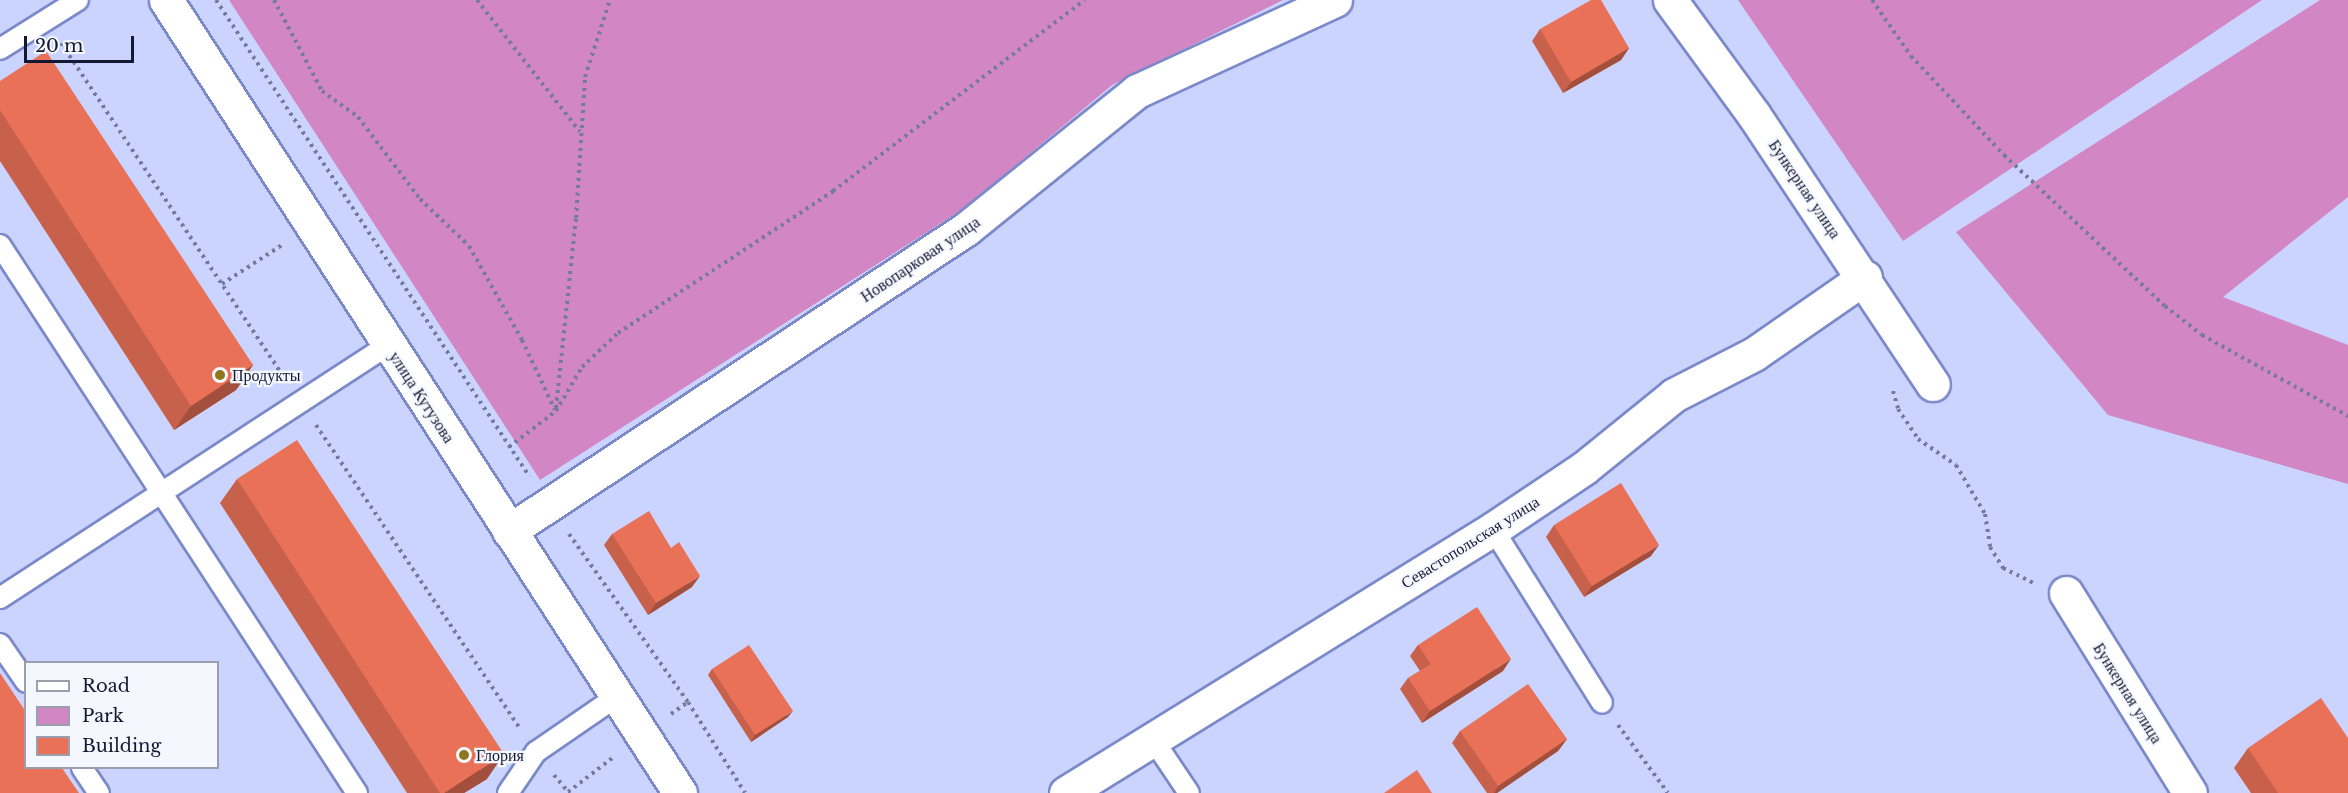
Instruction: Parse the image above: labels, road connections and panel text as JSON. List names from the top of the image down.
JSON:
{
  "streets": {
    "street": [
      "Бункерная улица",
      "Новопарковая улица",
      "улица Кутузова",
      "Севастопольская улица"
    ]
  },
  "crossings": [
    ["Бункерная улица", "Севастопольская улица"],
    ["Новопарковая улица", "улица Кутузова"]
  ],
  "places": ["Продукты", "Глория"],
  "legend": ["Road", "Park", "Building"],
  "scale_bar": "20 m"
}
